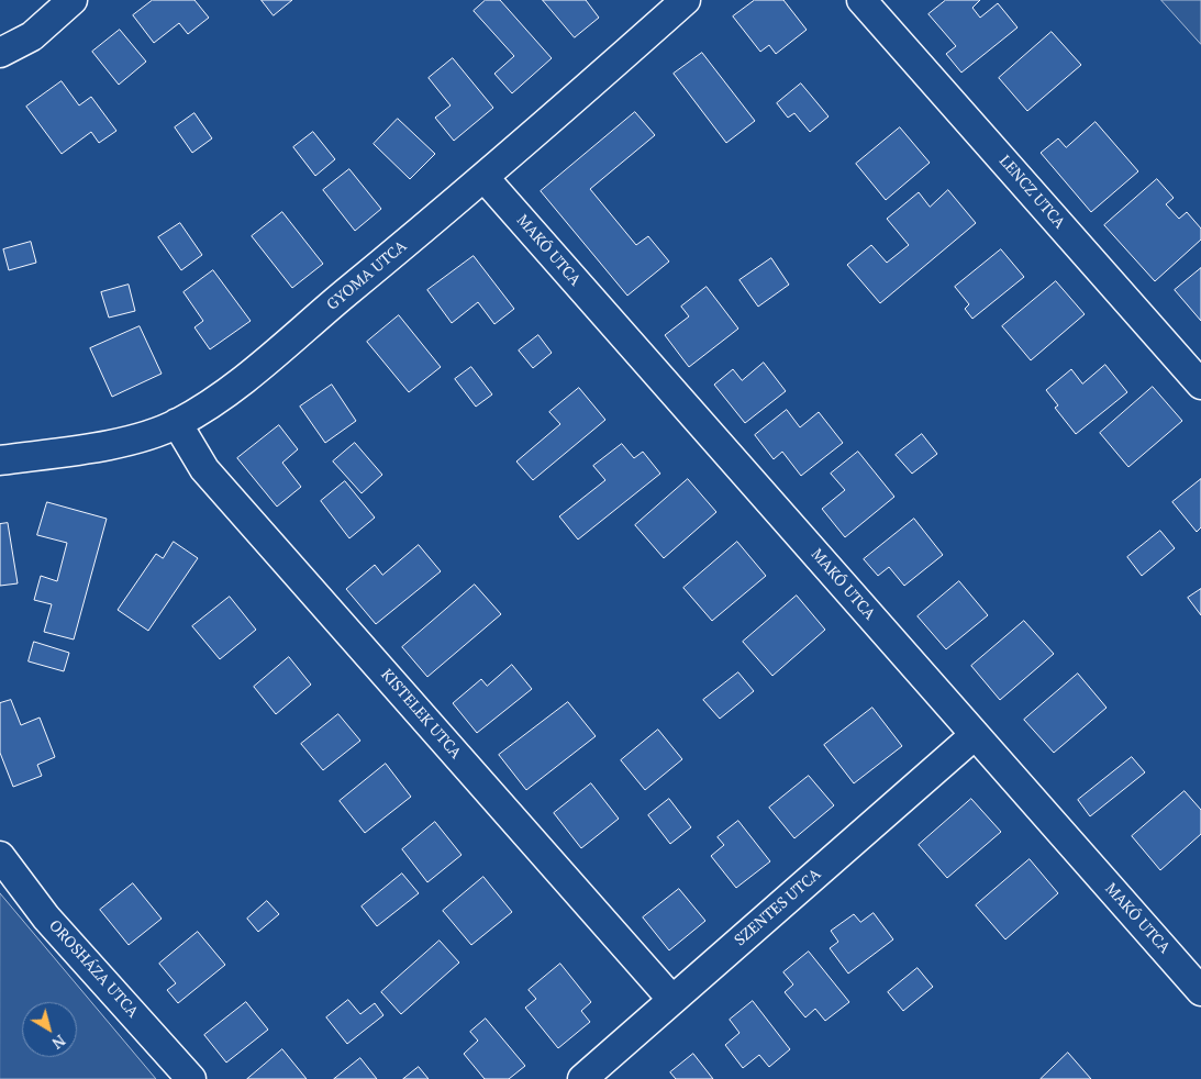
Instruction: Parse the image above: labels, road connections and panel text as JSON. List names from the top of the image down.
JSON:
{
  "streets": {
    "street": [
      "LENCZ UTCA",
      "MAKÓ UTCA",
      "GYOMA UTCA",
      "KISTELEK UTCA",
      "SZENTES UTCA",
      "OROSHÁZA UTCA"
    ]
  },
  "crossings": [
    ["MAKÓ UTCA", "GYOMA UTCA"],
    ["MAKÓ UTCA", "SZENTES UTCA"],
    ["GYOMA UTCA", "KISTELEK UTCA"],
    ["KISTELEK UTCA", "SZENTES UTCA"]
  ],
  "north": "bottom right"
}
